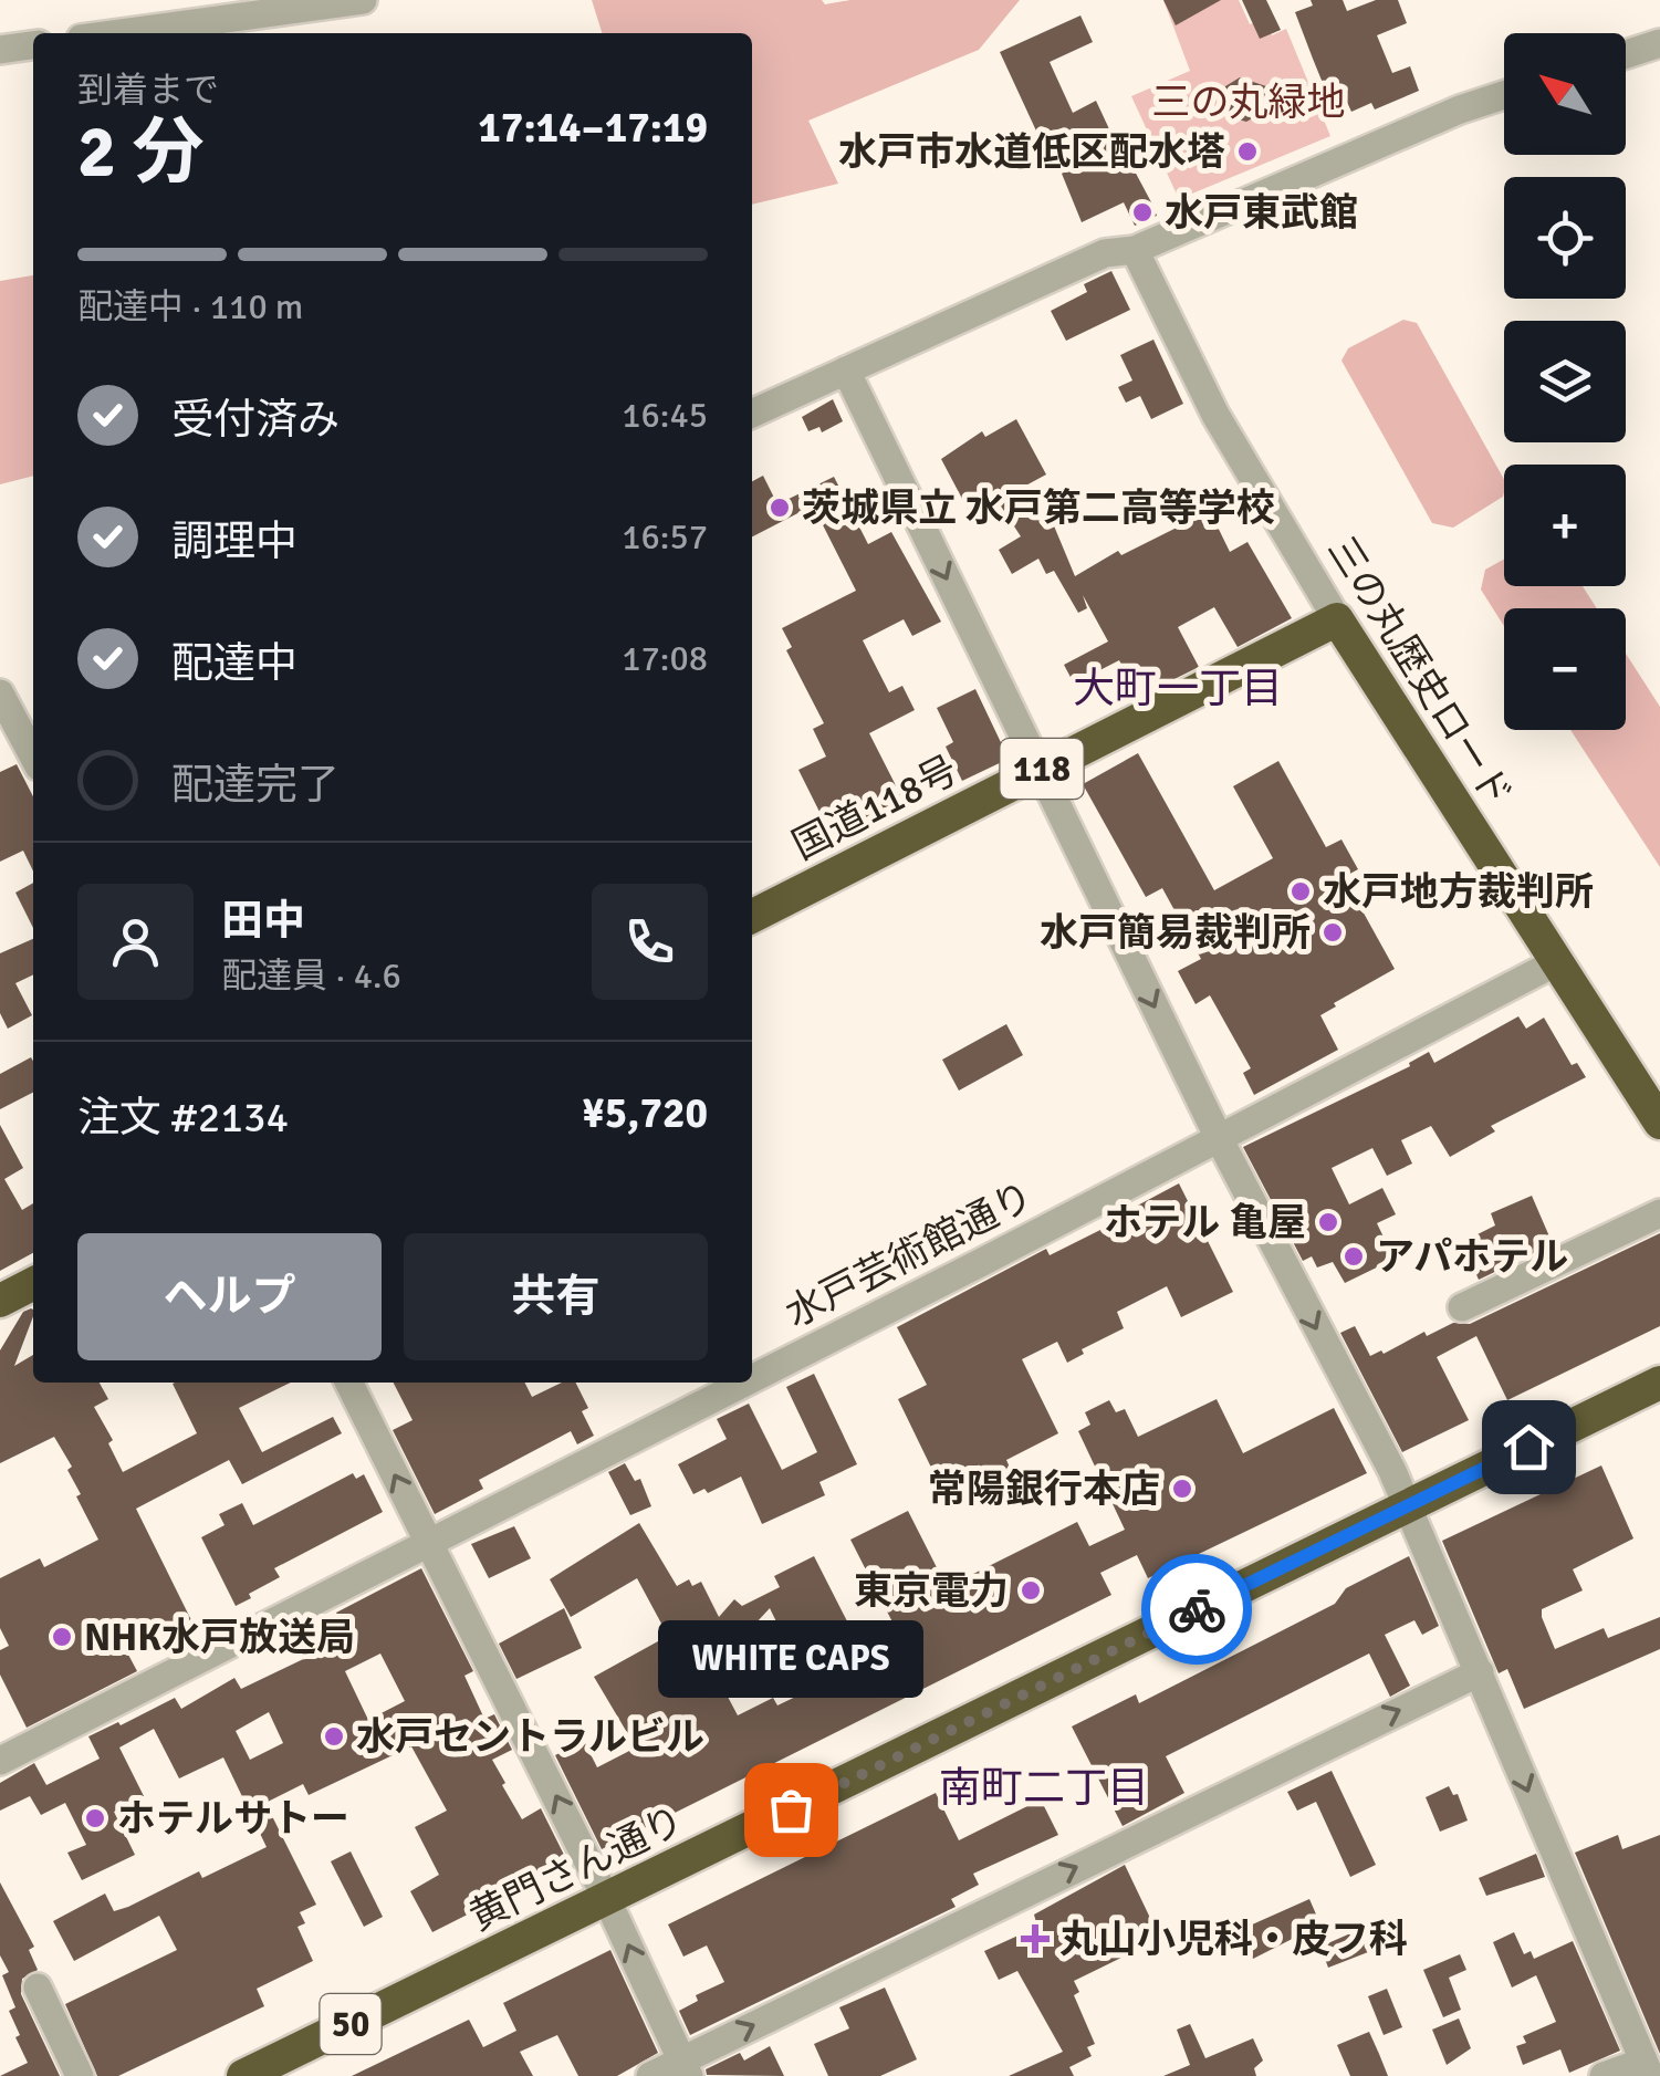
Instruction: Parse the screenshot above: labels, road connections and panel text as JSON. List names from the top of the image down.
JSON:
{
  "streets": {
    "highway": [
      "三の丸歴史ロード",
      "118",
      "国道118号",
      "黄門さん通り",
      "50"
    ],
    "street": ["水戸芸術館通り"]
  },
  "crossings": [
    ["三の丸歴史ロード", "国道118号"],
    ["三の丸歴史ロード", "水戸芸術館通り"]
  ],
  "districts": ["大町一丁目", "南町二丁目"],
  "parks": ["三の丸緑地"],
  "places": {
    "other": [
      "水戸市水道低区配水塔",
      "水戸東武館",
      "茨城県立 水戸第二高等学校",
      "水戸地方裁判所",
      "水戸簡易裁判所",
      "ホテル 亀屋",
      "アパホテル",
      "常陽銀行本店",
      "東京電力",
      "NHK水戸放送局",
      "水戸セントラルビル",
      "WHITE CAPS",
      "ホテルサトー"
    ],
    "health": ["丸山小児科・皮フ科"]
  },
  "north": "top left",
  "page": {
    "map_buttons": ["+", "−"],
    "heading": ["2 分", "到着まで", "17:14–17:19"],
    "panel": [
      "田中",
      "配達員 · 4.6",
      "注文 #2134",
      "¥5,720"
    ],
    "bar": "配達中 · 110 m",
    "list": [
      ["受付済み", "16:45"],
      ["調理中", "16:57"],
      ["配達中", "17:08"],
      "配達完了"
    ],
    "buttons": ["ヘルプ", "共有"],
    "bubble": "WHITE CAPS"
  }
}
